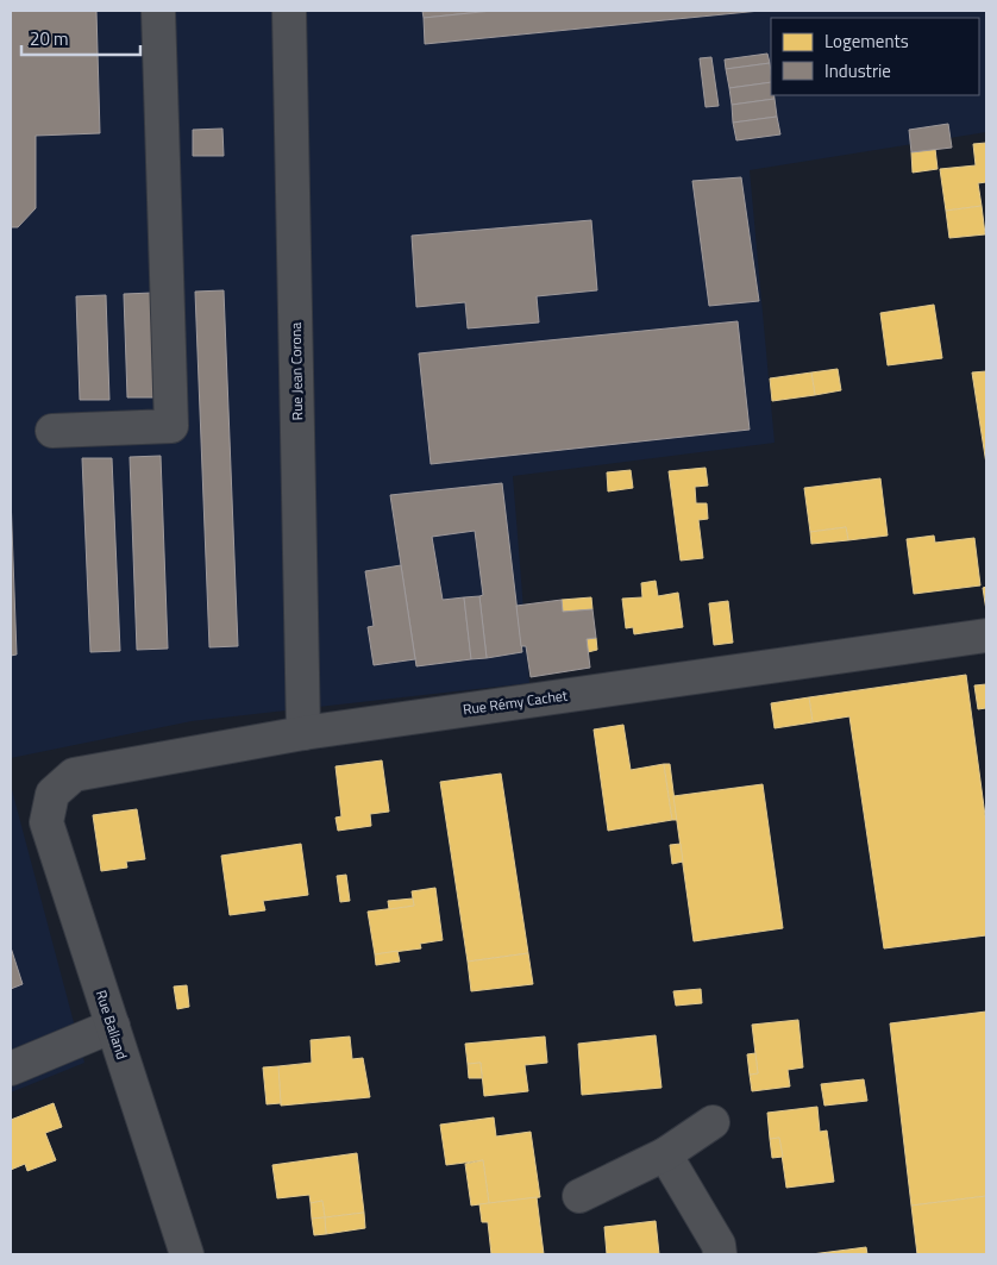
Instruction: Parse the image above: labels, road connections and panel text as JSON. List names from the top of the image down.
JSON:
{
  "streets": {
    "street": ["Rue Jean Corona", "Rue Rémy Cachet", "Rue Balland"]
  },
  "crossings": [
    ["Rue Jean Corona", "Rue Rémy Cachet"],
    ["Rue Rémy Cachet", "Rue Balland"]
  ],
  "legend": ["Logements", "Industrie"],
  "scale_bar": "20 m"
}
